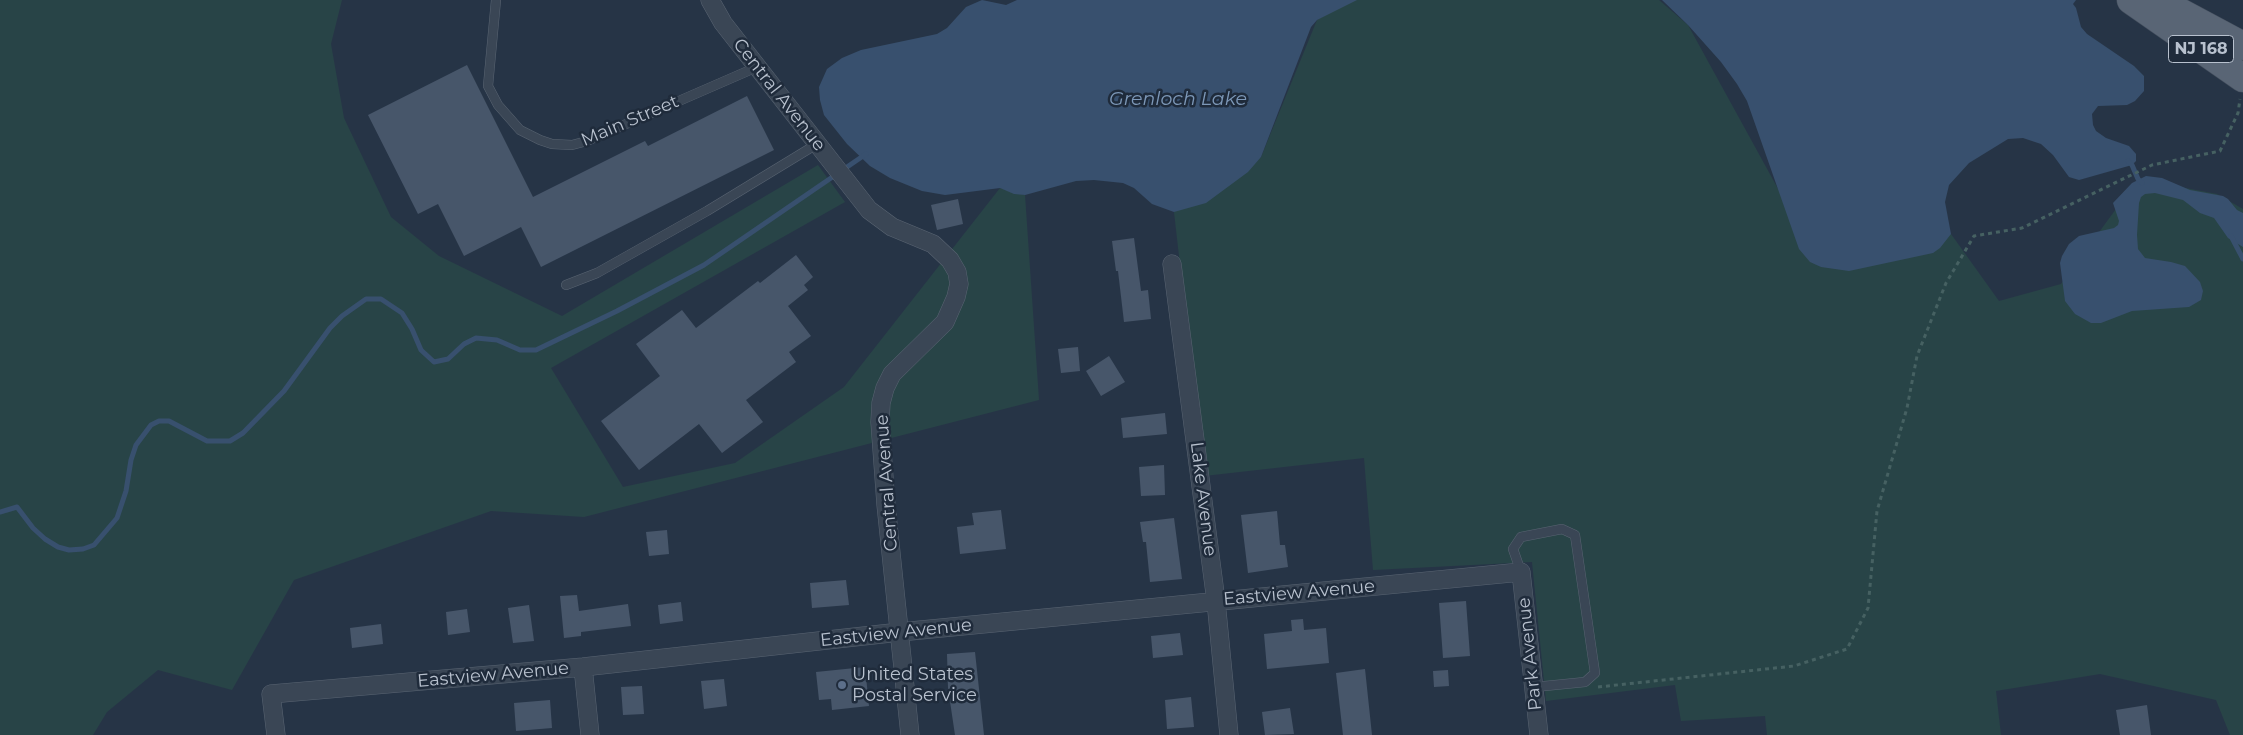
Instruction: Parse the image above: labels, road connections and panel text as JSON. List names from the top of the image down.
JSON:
{
  "streets": {
    "main road": ["NJ 168"],
    "street": [
      "Central Avenue",
      "Lake Avenue",
      "Eastview Avenue",
      "Park Avenue"
    ],
    "lane": ["Main Street"]
  },
  "crossings": [
    ["Central Avenue", "Main Street"],
    ["Central Avenue", "Eastview Avenue"],
    ["Lake Avenue", "Eastview Avenue"],
    ["Eastview Avenue", "Park Avenue"]
  ],
  "water": ["Grenloch Lake"],
  "places": ["United States Postal Service"]
}
